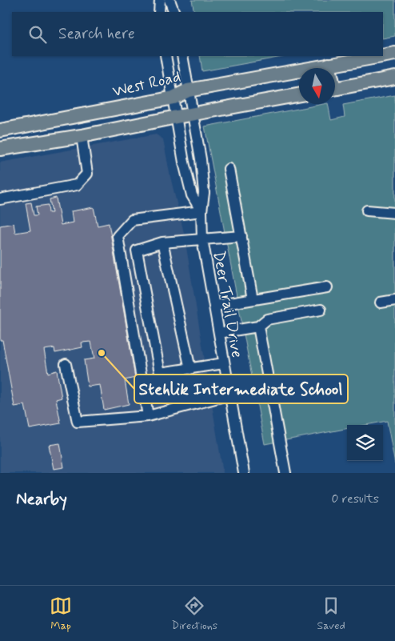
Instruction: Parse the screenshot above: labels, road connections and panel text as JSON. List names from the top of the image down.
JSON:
{
  "streets": {
    "main road": ["West Road"],
    "street": ["Deer Trail Drive"]
  },
  "crossings": [
    ["West Road", "Deer Trail Drive"]
  ],
  "places": ["Stehlik Intermediate School"],
  "north": "bottom",
  "page": {
    "search": "Search here",
    "heading": ["Nearby", "0 results"],
    "nav": ["Map", "Directions", "Saved"]
  }
}
